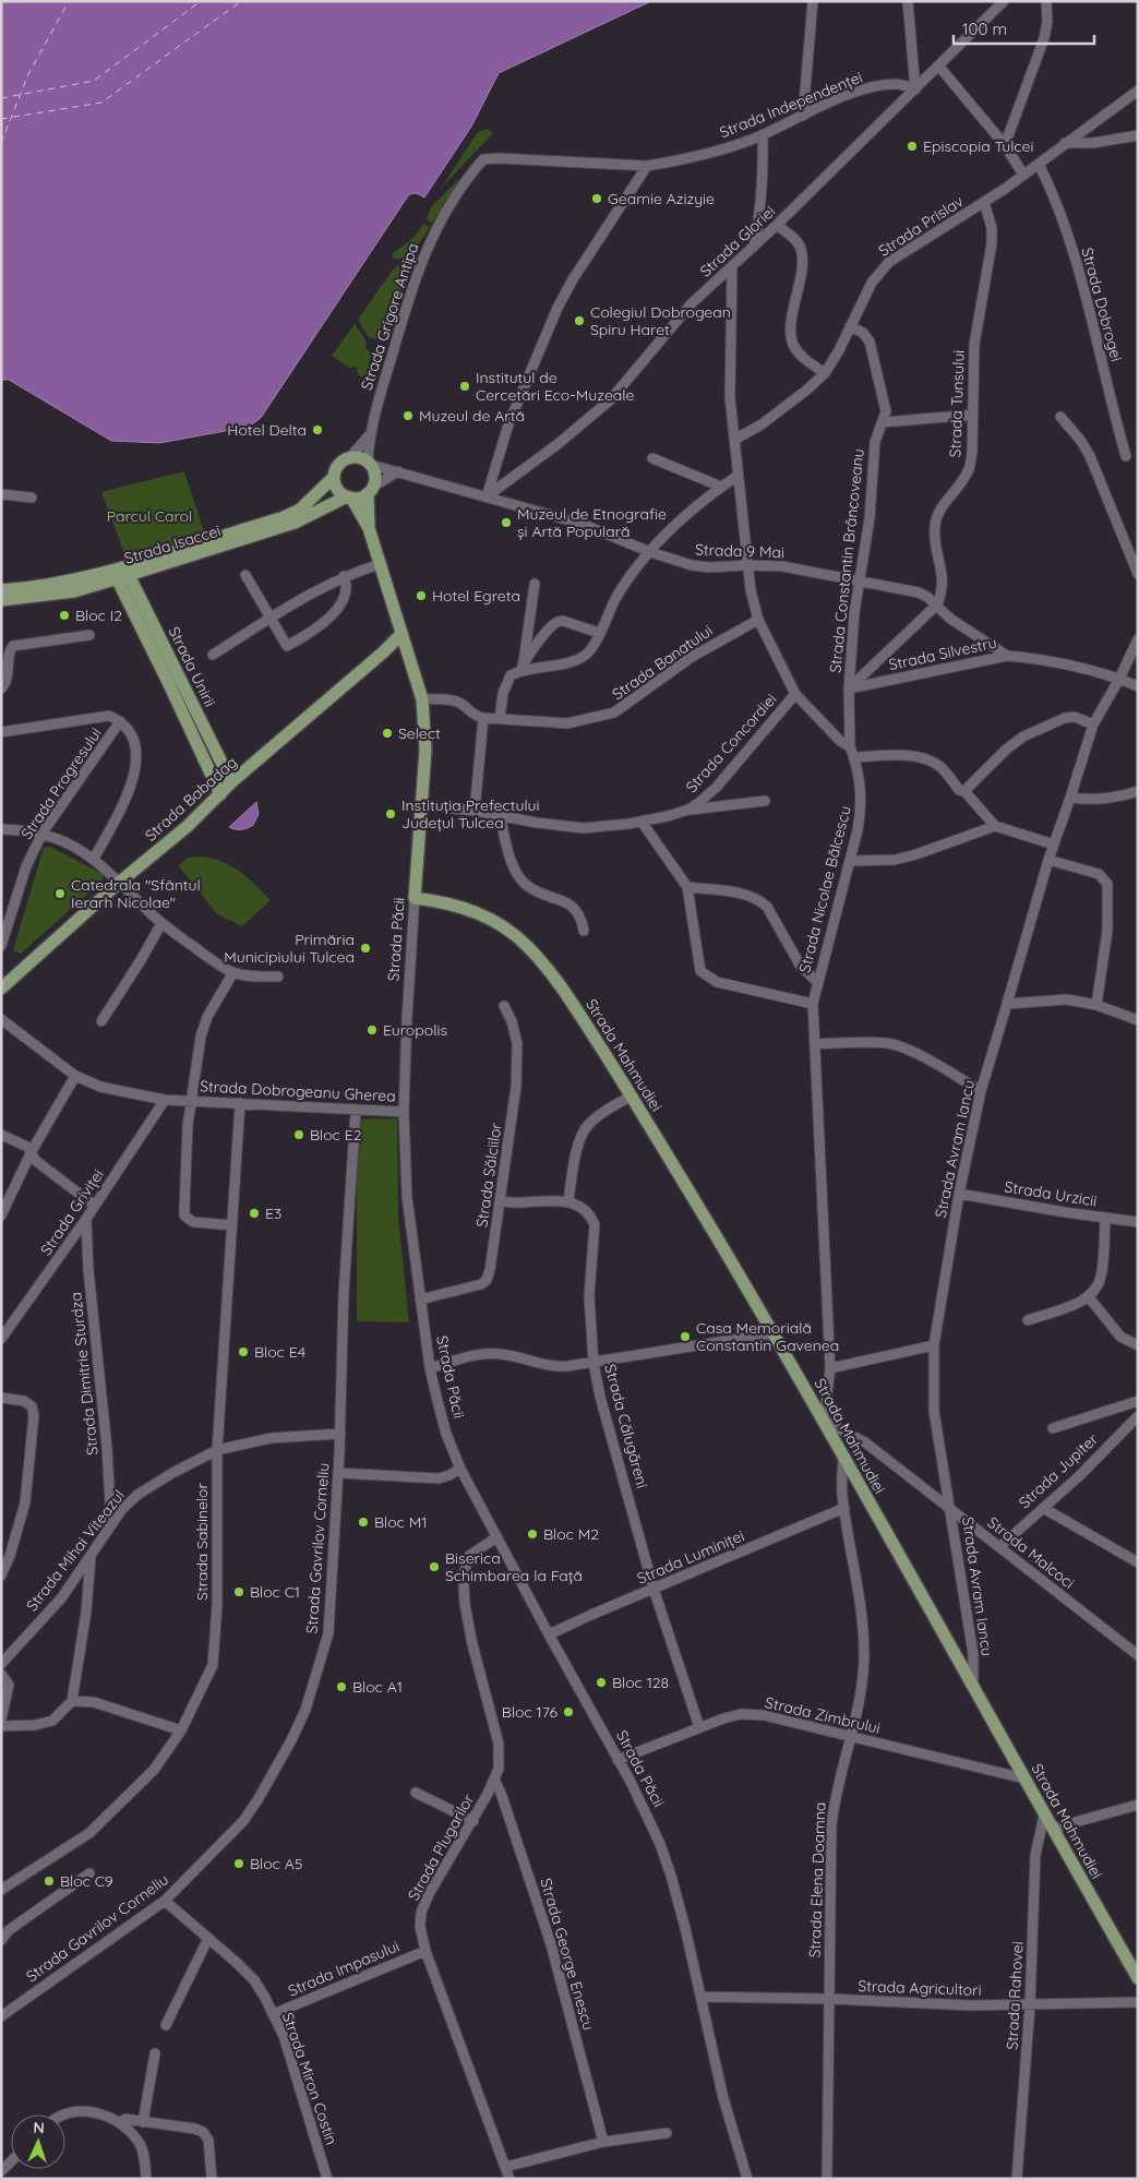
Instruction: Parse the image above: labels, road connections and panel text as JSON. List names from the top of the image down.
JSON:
{
  "streets": {
    "main road": [
      "Strada Isaccei",
      "Strada Unirii",
      "Strada Babadag",
      "Strada Păcii",
      "Strada Mahmudiei"
    ],
    "street": [
      "Strada Independenței",
      "Strada Prislav",
      "Strada Gloriei",
      "Strada Dobrogei",
      "Strada Grigore Antipa",
      "Strada Tunsului",
      "Strada 9 Mai",
      "Strada Constantin Brâncoveanu",
      "Strada Silvestru",
      "Strada Banatului",
      "Strada Concordiei",
      "Strada Progresului",
      "Strada Nicolae Bălcescu",
      "Strada Dobrogeanu Gherea",
      "Strada Avram Iancu",
      "Strada Sălciilor",
      "Strada Urzicii",
      "Strada Griviței",
      "Strada Dimitrie Sturdza",
      "Strada Călugăreni",
      "Strada Jupiter",
      "Strada Sabinelor",
      "Strada Gavrilov Corneliu",
      "Strada Mihai Viteazul",
      "Strada Malcoci",
      "Strada Luminiței",
      "Strada Zimbrului",
      "Strada Plugarilor",
      "Strada Elena Doamna",
      "Strada George Enescu",
      "Strada Impasului",
      "Strada Agricultori",
      "Strada Rahovei",
      "Strada Miron Costin"
    ]
  },
  "crossings": [
    ["Strada Independenței", "Strada Gloriei"],
    ["Strada Independenței", "Strada Grigore Antipa"],
    ["Strada Prislav", "Strada Dobrogei"],
    ["Strada Prislav", "Strada Tunsului"],
    ["Strada Prislav", "Strada Constantin Brâncoveanu"],
    ["Strada Prislav", "Strada Nicolae Bălcescu"],
    ["Strada Gloriei", "Strada 9 Mai"],
    ["Strada Gloriei", "Strada Nicolae Bălcescu"],
    ["Strada Grigore Antipa", "Strada Isaccei"],
    ["Strada Grigore Antipa", "Strada 9 Mai"],
    ["Strada Grigore Antipa", "Strada Păcii"],
    ["Strada Tunsului", "Strada 9 Mai"],
    ["Strada Isaccei", "Strada 9 Mai"],
    ["Strada Isaccei", "Strada Unirii"],
    ["Strada Isaccei", "Strada Păcii"],
    ["Strada 9 Mai", "Strada Constantin Brâncoveanu"],
    ["Strada 9 Mai", "Strada Silvestru"],
    ["Strada 9 Mai", "Strada Nicolae Bălcescu"],
    ["Strada 9 Mai", "Strada Păcii"],
    ["Strada Constantin Brâncoveanu", "Strada Silvestru"],
    ["Strada Constantin Brâncoveanu", "Strada Nicolae Bălcescu"],
    ["Strada Silvestru", "Strada Avram Iancu"],
    ["Strada Banatului", "Strada Nicolae Bălcescu"],
    ["Strada Banatului", "Strada Păcii"],
    ["Strada Unirii", "Strada Babadag"],
    ["Strada Concordiei", "Strada Nicolae Bălcescu"],
    ["Strada Concordiei", "Strada Păcii"],
    ["Strada Babadag", "Strada Păcii"],
    ["Strada Nicolae Bălcescu", "Strada Mahmudiei"],
    ["Strada Nicolae Bălcescu", "Strada Malcoci"],
    ["Strada Păcii", "Strada Mahmudiei"],
    ["Strada Păcii", "Strada Dobrogeanu Gherea"],
    ["Strada Păcii", "Strada Sălciilor"],
    ["Strada Păcii", "Strada Luminiței"],
    ["Strada Păcii", "Strada Zimbrului"],
    ["Strada Păcii", "Strada Plugarilor"],
    ["Strada Păcii", "Strada Agricultori"],
    ["Strada Mahmudiei", "Strada Avram Iancu"],
    ["Strada Mahmudiei", "Strada Malcoci"],
    ["Strada Mahmudiei", "Strada Zimbrului"],
    ["Strada Mahmudiei", "Strada Elena Doamna"],
    ["Strada Mahmudiei", "Strada Rahovei"],
    ["Strada Dobrogeanu Gherea", "Strada Griviței"],
    ["Strada Dobrogeanu Gherea", "Strada Sabinelor"],
    ["Strada Dobrogeanu Gherea", "Strada Gavrilov Corneliu"],
    ["Strada Avram Iancu", "Strada Urzicii"],
    ["Strada Avram Iancu", "Strada Malcoci"],
    ["Strada Griviței", "Strada Dimitrie Sturdza"],
    ["Strada Dimitrie Sturdza", "Strada Mihai Viteazul"],
    ["Strada Călugăreni", "Strada Luminiței"],
    ["Strada Călugăreni", "Strada Zimbrului"],
    ["Strada Jupiter", "Strada Malcoci"],
    ["Strada Sabinelor", "Strada Mihai Viteazul"],
    ["Strada Gavrilov Corneliu", "Strada Mihai Viteazul"],
    ["Strada Gavrilov Corneliu", "Strada Miron Costin"],
    ["Strada Luminiței", "Strada Elena Doamna"],
    ["Strada Zimbrului", "Strada Elena Doamna"],
    ["Strada Plugarilor", "Strada George Enescu"],
    ["Strada Plugarilor", "Strada Impasului"],
    ["Strada Elena Doamna", "Strada Agricultori"],
    ["Strada Impasului", "Strada Miron Costin"],
    ["Strada Agricultori", "Strada Rahovei"]
  ],
  "parks": ["Parcul Carol"],
  "places": [
    "Episcopia Tulcei",
    "Geamie Azizyie",
    "Colegiul Dobrogean Spiru Haret",
    "Institutul de Cercetări Eco-Muzeale",
    "Muzeul de Artă",
    "Hotel Delta",
    "Muzeul de Etnografie și Artă Populară",
    "Hotel Egreta",
    "Bloc I2",
    "Select",
    "Instituția Prefectului Județul Tulcea",
    "Catedrala \"Sfântul Ierarh Nicolae\"",
    "Primăria Municipiului Tulcea",
    "Europolis",
    "Bloc E2",
    "E3",
    "Casa Memorială Constantin Gavenea",
    "Bloc E4",
    "Bloc M1",
    "Bloc M2",
    "Biserica Schimbarea la Față",
    "Bloc C1",
    "Bloc 128",
    "Bloc A1",
    "Bloc 176",
    "Bloc A5",
    "Bloc C9"
  ],
  "scale_bar": "100 m",
  "north": "top"
}
